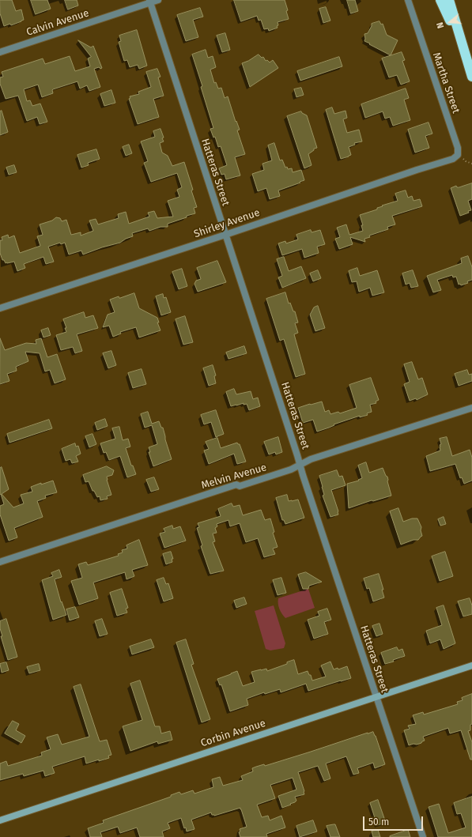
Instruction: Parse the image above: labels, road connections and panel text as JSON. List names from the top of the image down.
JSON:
{
  "streets": {
    "main road": ["Corbin Avenue"],
    "street": [
      "Calvin Avenue",
      "Martha Street",
      "Hatteras Street",
      "Shirley Avenue",
      "Melvin Avenue"
    ]
  },
  "crossings": [
    ["Calvin Avenue", "Hatteras Street"],
    ["Martha Street", "Shirley Avenue"],
    ["Hatteras Street", "Shirley Avenue"],
    ["Hatteras Street", "Melvin Avenue"],
    ["Hatteras Street", "Corbin Avenue"]
  ],
  "scale_bar": "50 m",
  "north": "left"
}
